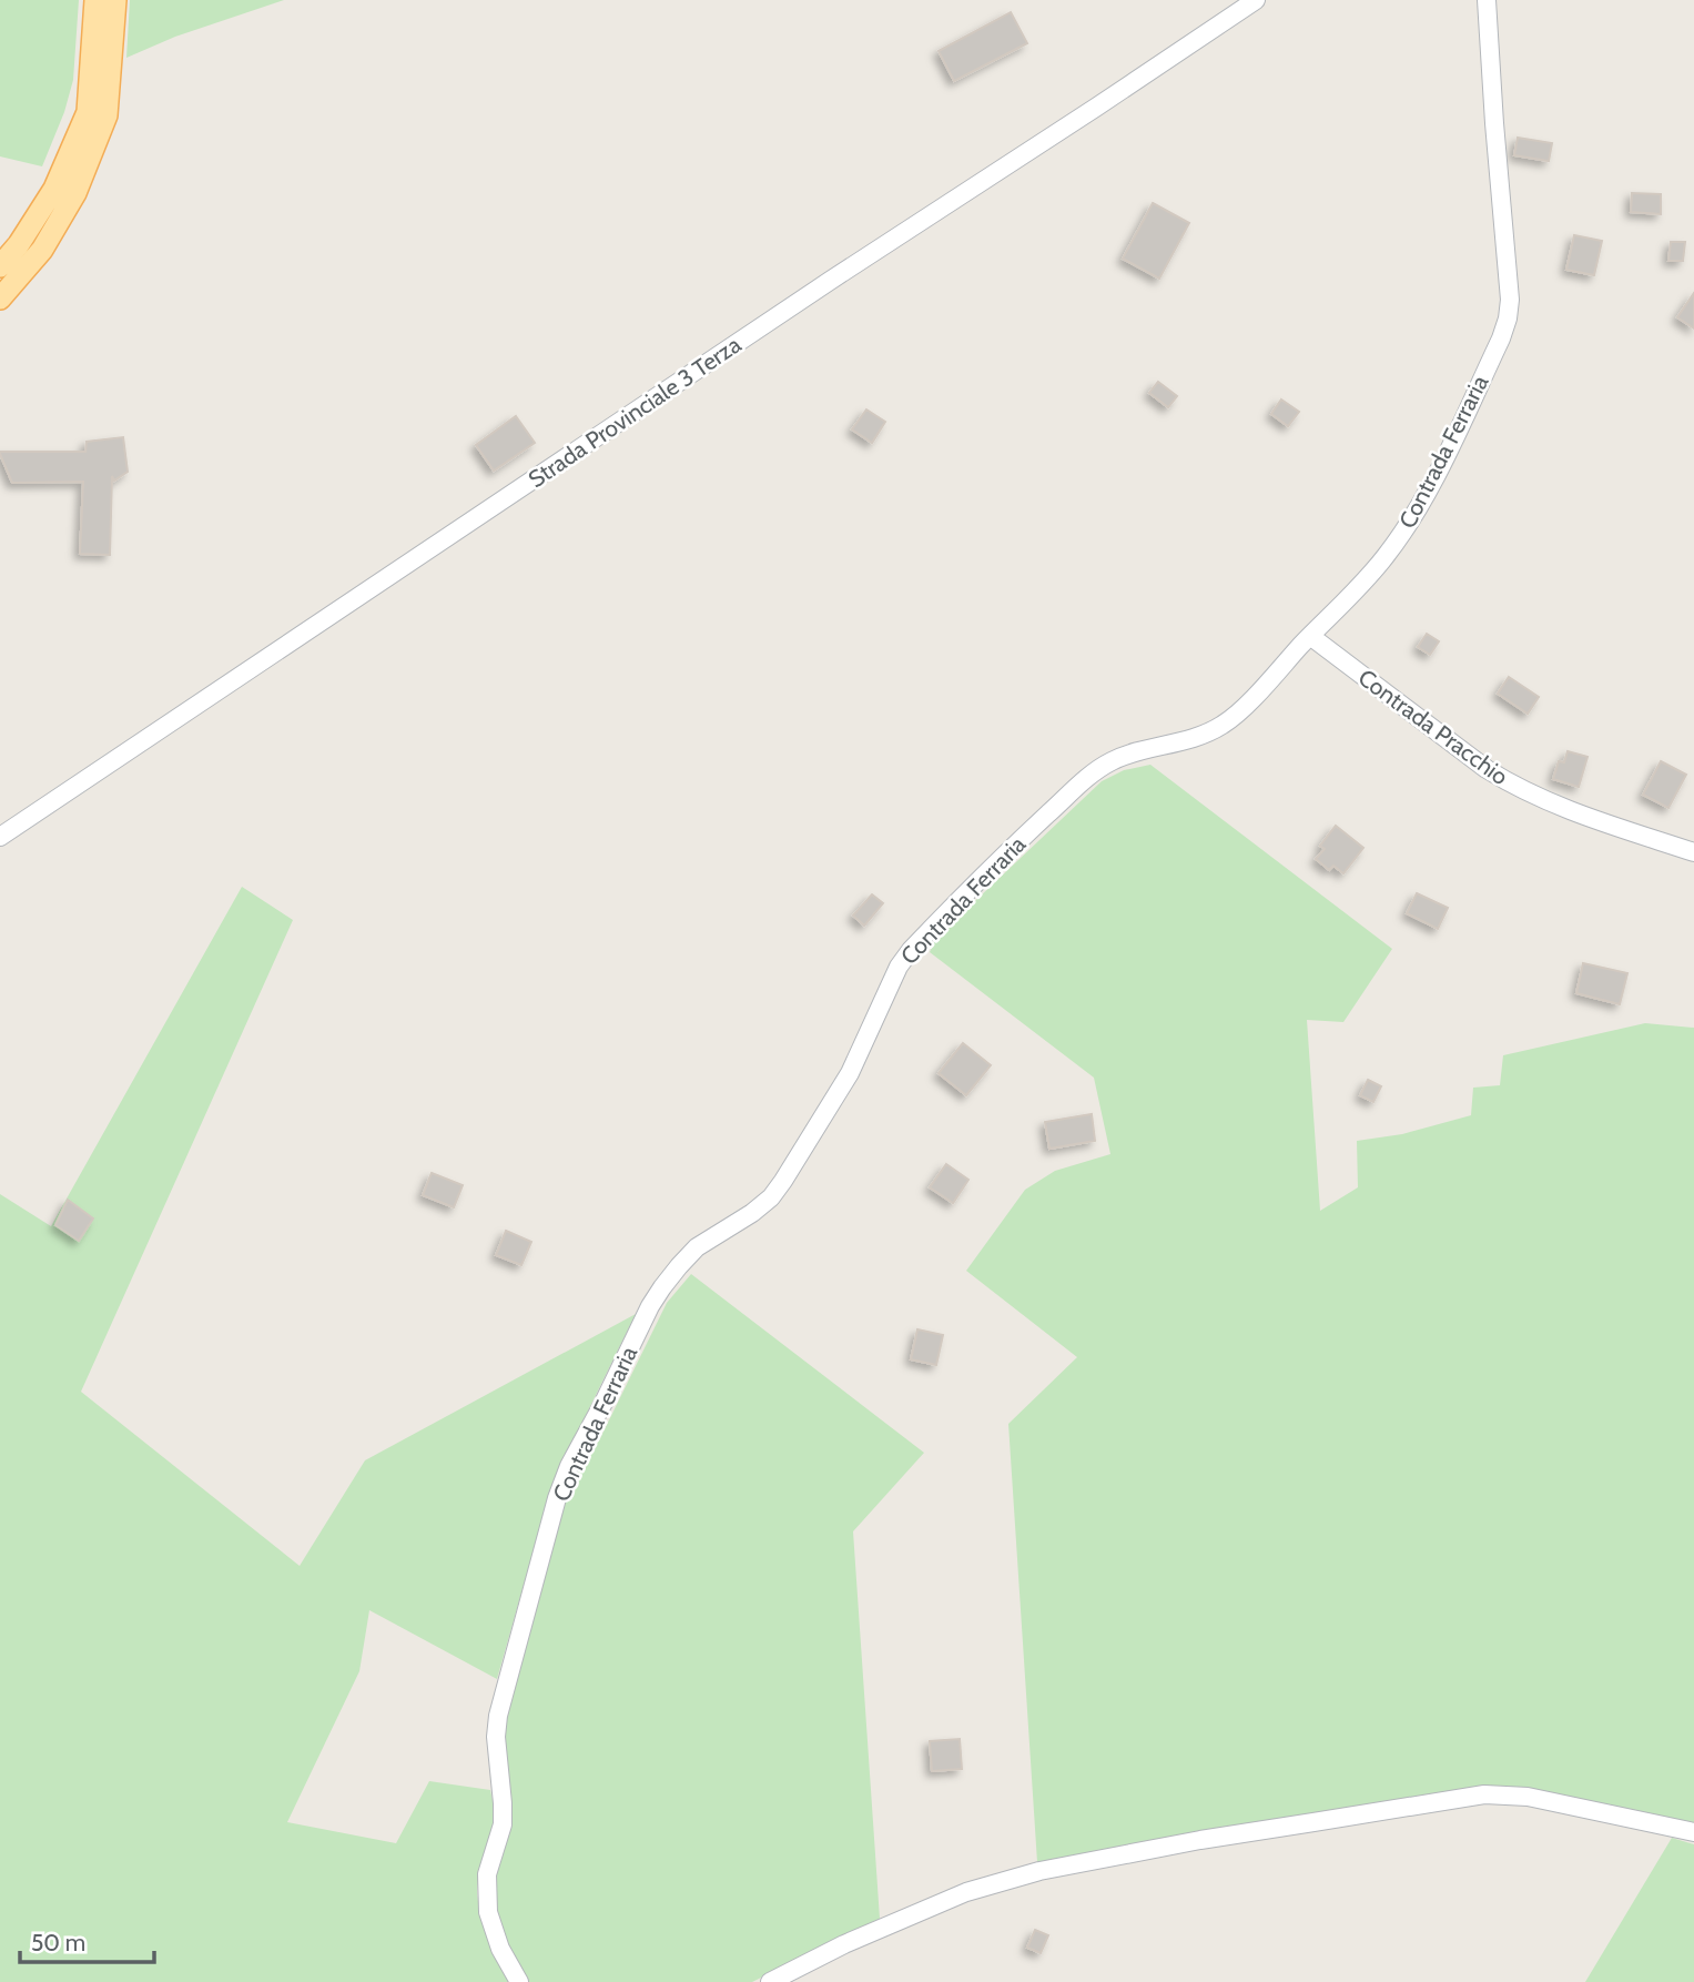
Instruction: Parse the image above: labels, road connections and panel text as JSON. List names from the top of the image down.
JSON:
{
  "streets": {
    "street": ["Strada Provinciale 3 Terza", "Contrada Ferraria", "Contrada Pracchio"]
  },
  "crossings": [
    ["Contrada Ferraria", "Contrada Pracchio"]
  ],
  "scale_bar": "50 m"
}
